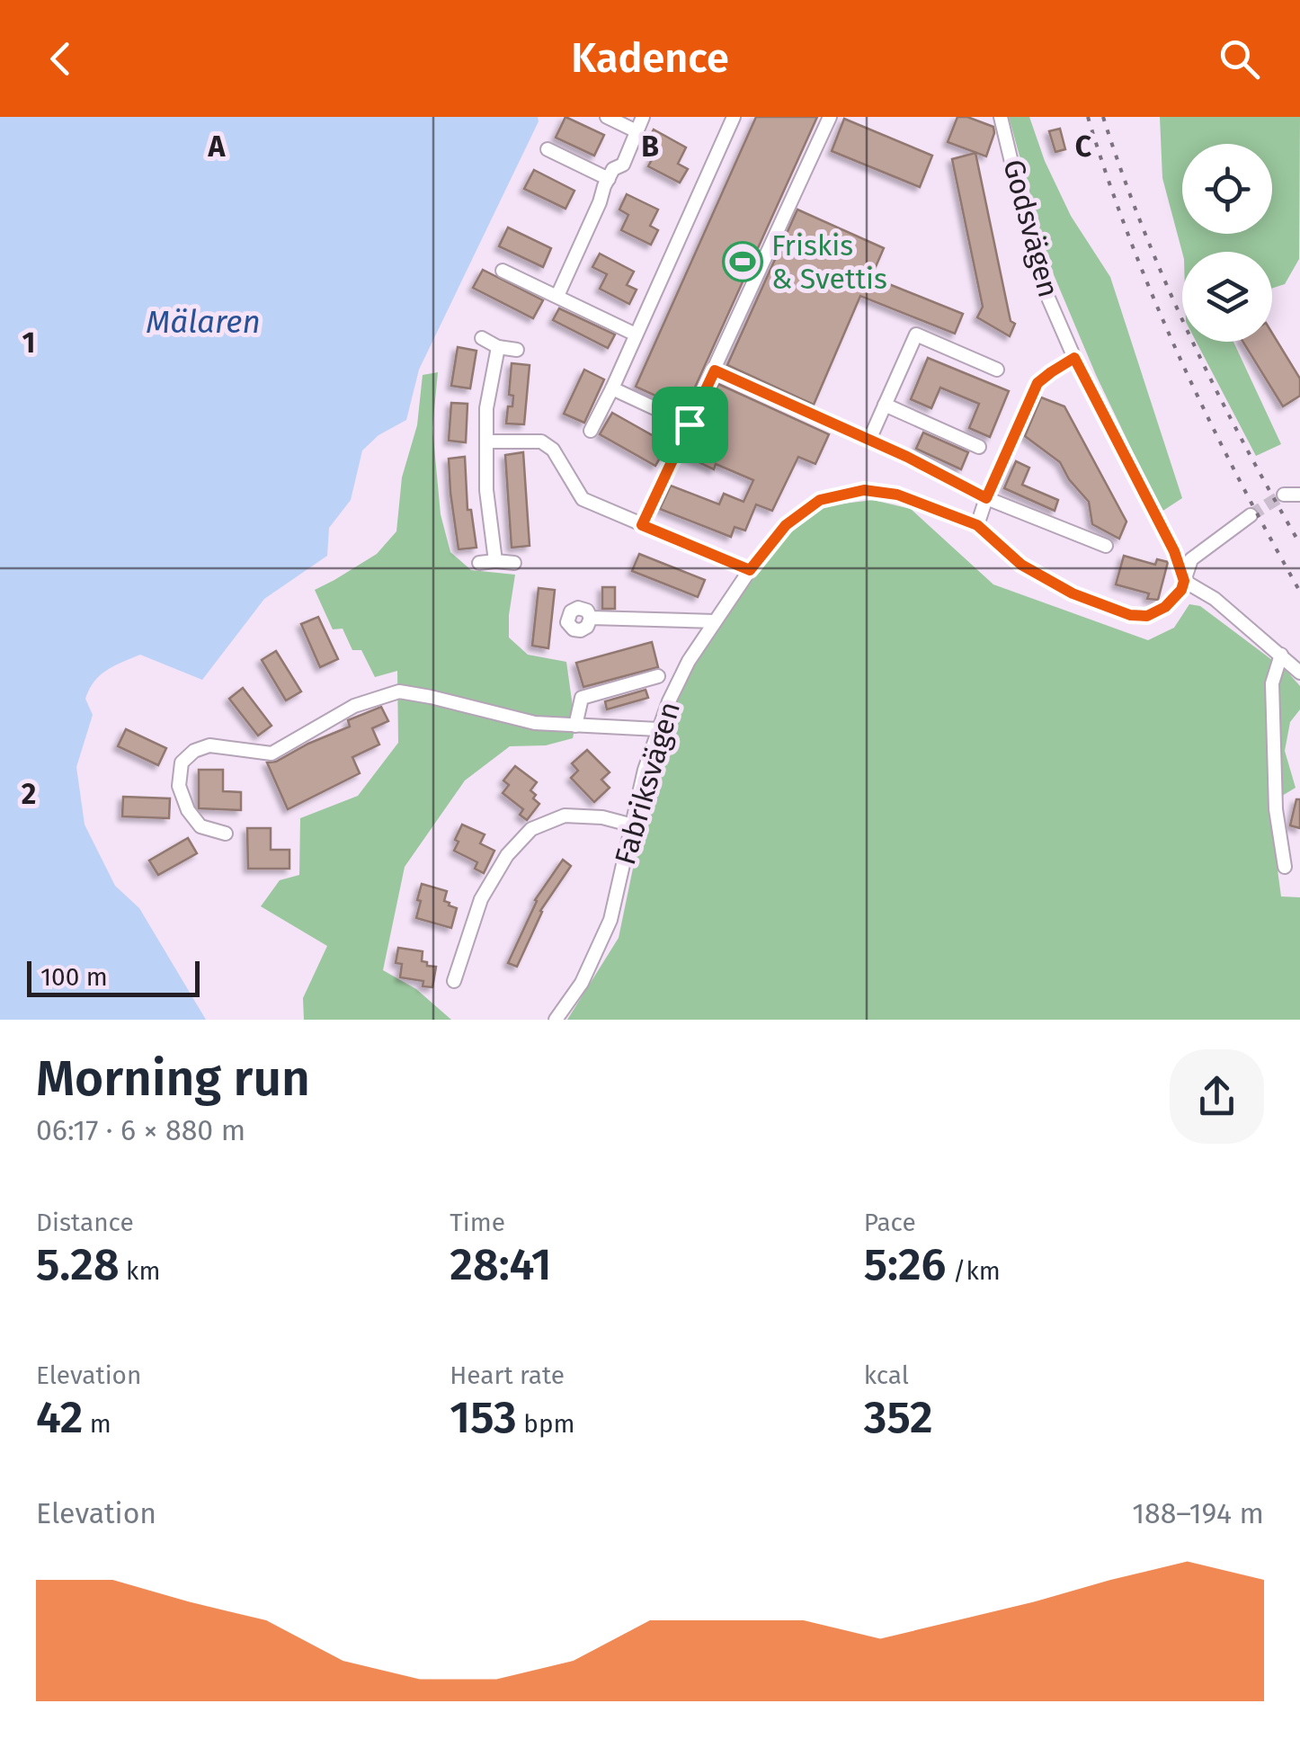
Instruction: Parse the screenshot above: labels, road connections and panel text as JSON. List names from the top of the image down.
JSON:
{
  "streets": {
    "street": ["Godsvägen", "Fabriksvägen"]
  },
  "crossings": [
    ["Godsvägen", "Fabriksvägen"]
  ],
  "water": ["Mälaren"],
  "places": {
    "sports": ["Friskis & Svettis"]
  },
  "scale_bar": "100 m",
  "page": {
    "header": "Kadence",
    "scale": "100 m",
    "heading": ["Morning run", "06:17 · 6 × 880 m"],
    "stats": [
      ["Distance", "5.28 km"],
      ["Time", "28:41"],
      ["Pace", "5:26 /km"],
      ["Elevation", "42 m"],
      ["Heart rate", "153 bpm"],
      ["kcal", "352"]
    ],
    "chart": ["Elevation", "188–194 m"]
  },
  "grid": {
    "columns": ["A", "B", "C"],
    "rows": ["1", "2"]
  }
}
